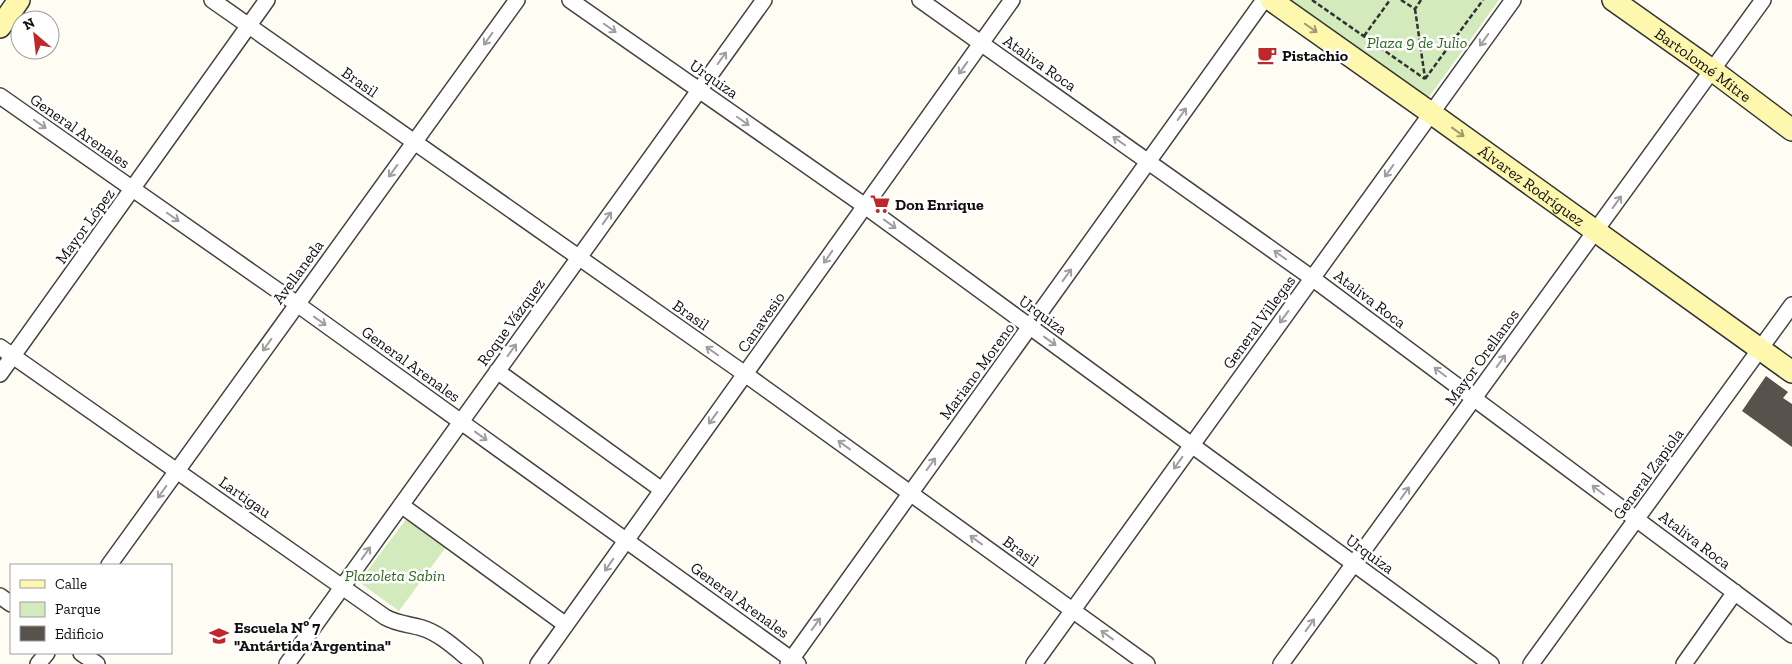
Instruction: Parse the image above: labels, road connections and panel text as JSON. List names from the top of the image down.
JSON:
{
  "streets": {
    "main road": ["Bartolomé Mitre", "Álvarez Rodríguez"],
    "street": [
      "Ataliva Roca",
      "Urquiza",
      "Brasil",
      "General Arenales",
      "Mayor López",
      "Avellaneda",
      "Roque Vázquez",
      "Canavesio",
      "General Villegas",
      "Mayor Orellanos",
      "Mariano Moreno",
      "General Zapiola",
      "Lartigau"
    ]
  },
  "crossings": [
    ["Ataliva Roca", "Canavesio"],
    ["Ataliva Roca", "General Villegas"],
    ["Ataliva Roca", "Mayor Orellanos"],
    ["Ataliva Roca", "Mariano Moreno"],
    ["Ataliva Roca", "General Zapiola"],
    ["Bartolomé Mitre", "Mayor Orellanos"],
    ["Urquiza", "Roque Vázquez"],
    ["Urquiza", "Canavesio"],
    ["Urquiza", "General Villegas"],
    ["Urquiza", "Mayor Orellanos"],
    ["Urquiza", "Mariano Moreno"],
    ["Brasil", "Mayor López"],
    ["Brasil", "Avellaneda"],
    ["Brasil", "Roque Vázquez"],
    ["Brasil", "Canavesio"],
    ["Brasil", "General Villegas"],
    ["Brasil", "Mariano Moreno"],
    ["General Arenales", "Mayor López"],
    ["General Arenales", "Avellaneda"],
    ["General Arenales", "Roque Vázquez"],
    ["General Arenales", "Canavesio"],
    ["General Arenales", "Mariano Moreno"],
    ["Álvarez Rodríguez", "General Villegas"],
    ["Álvarez Rodríguez", "Mayor Orellanos"],
    ["Álvarez Rodríguez", "General Zapiola"],
    ["Mayor López", "Lartigau"],
    ["Avellaneda", "Lartigau"],
    ["Roque Vázquez", "Lartigau"]
  ],
  "one_way": [
    "Ataliva Roca",
    "Urquiza",
    "Brasil",
    "Álvarez Rodríguez",
    "Avellaneda",
    "Roque Vázquez",
    "Canavesio",
    "General Villegas",
    "Mayor Orellanos",
    "Mariano Moreno"
  ],
  "parks": ["Plaza 9 de Julio", "Plazoleta Sabin"],
  "places": {
    "cafe": ["Pistachio"],
    "supermarket": ["Don Enrique"],
    "school or university": ["Escuela Nº 7 \"Antártida Argentina\""]
  },
  "legend": ["Calle", "Parque", "Edificio"],
  "north": "top left"
}
